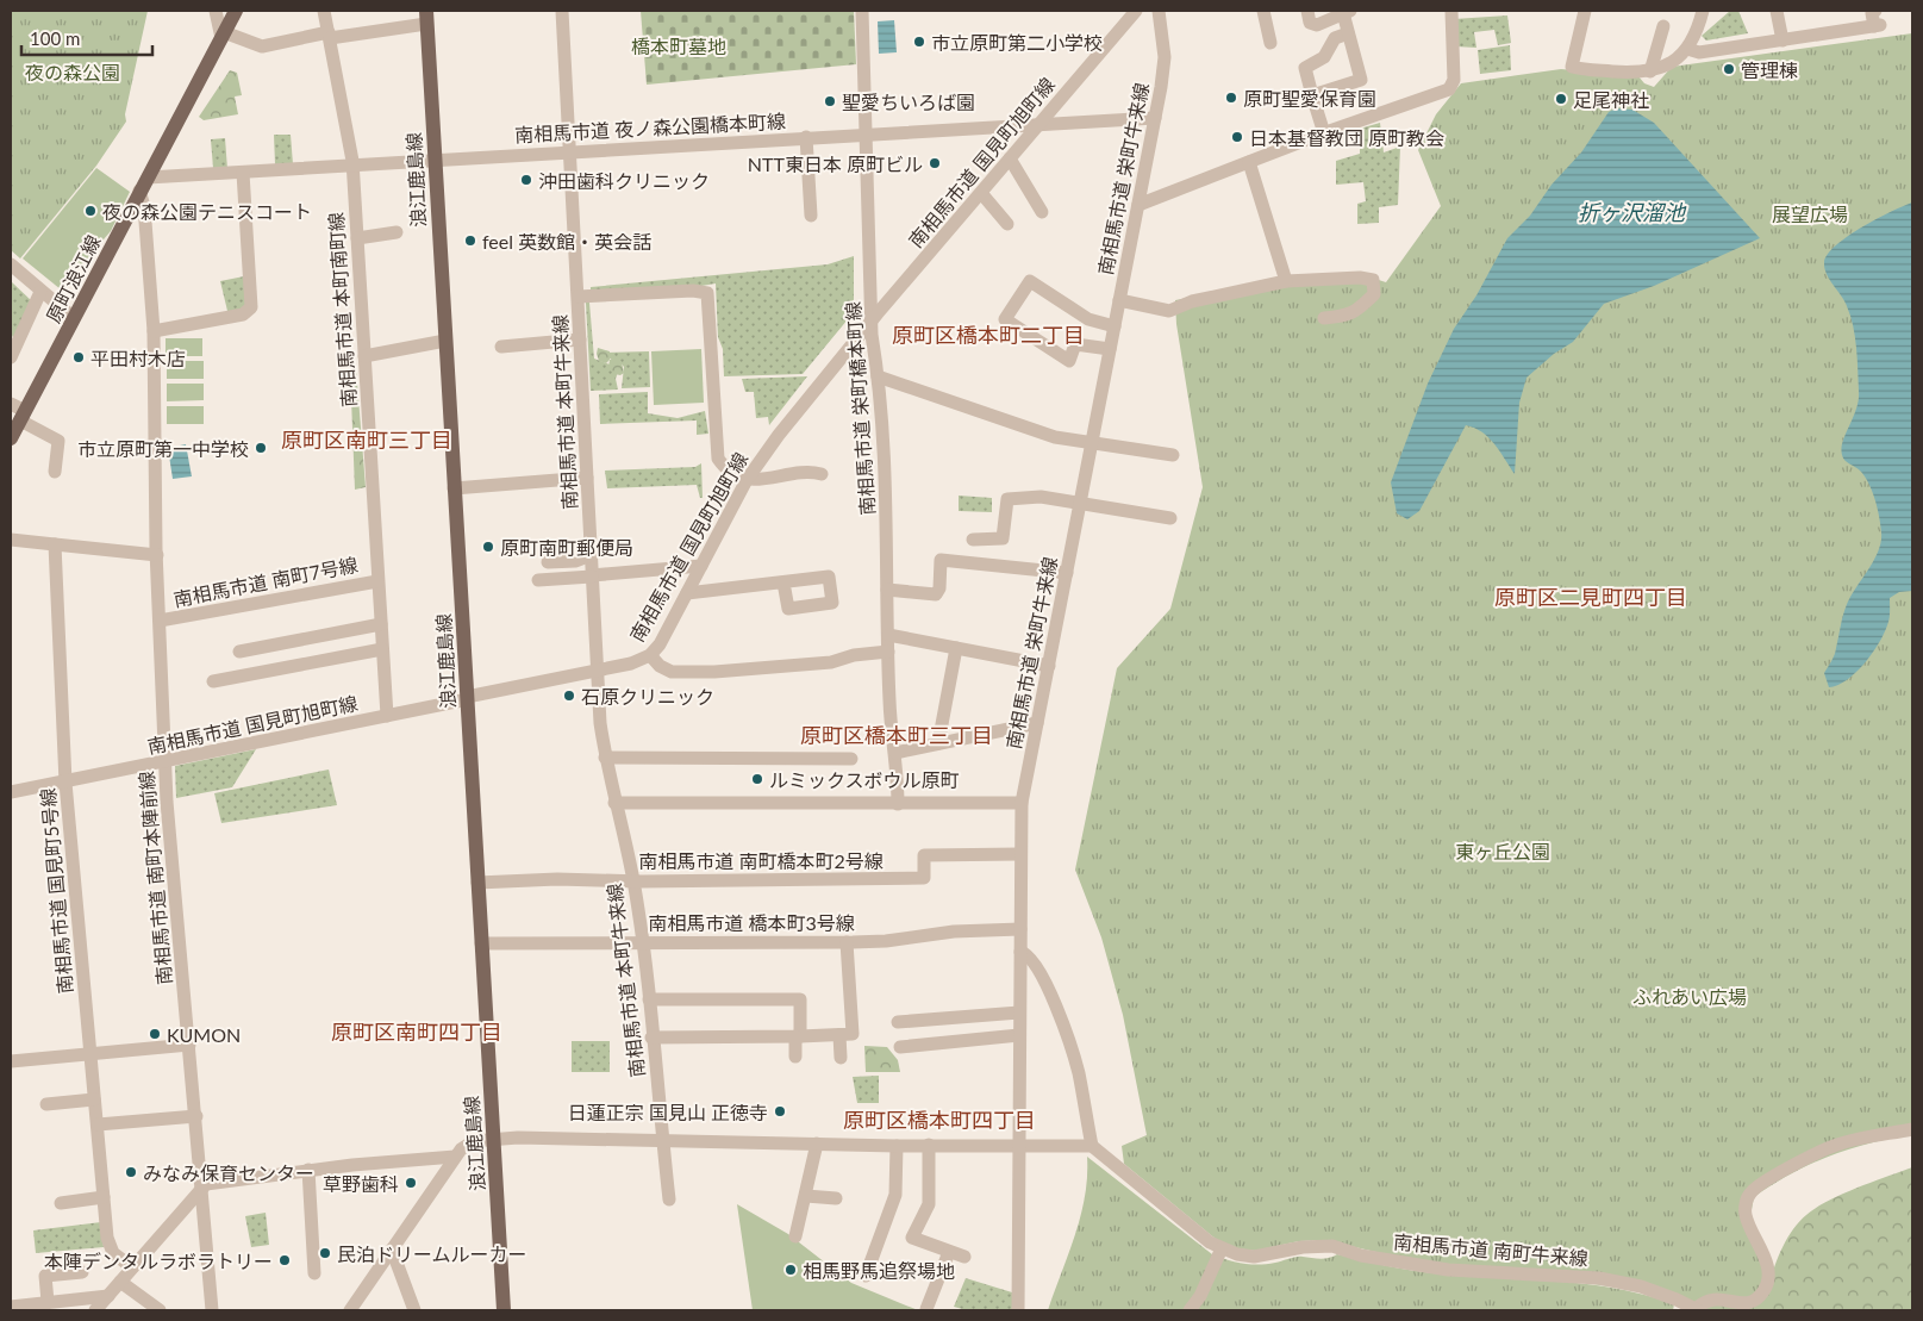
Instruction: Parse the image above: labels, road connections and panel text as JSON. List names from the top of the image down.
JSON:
{
  "streets": {
    "main road": ["浪江鹿島線", "原町浪江線"],
    "street": [
      "南相馬市道 夜ノ森公園橋本町線",
      "南相馬市道 国見町旭町線",
      "南相馬市道 栄町牛来線",
      "南相馬市道 本町南町線",
      "南相馬市道 栄町橋本町線",
      "南相馬市道 本町牛来線",
      "南相馬市道 南町7号線",
      "南相馬市道 南町橋本町2号線",
      "南相馬市道 南町本陣前線",
      "南相馬市道 国見町5号線",
      "南相馬市道 橋本町3号線",
      "南相馬市道 南町牛来線"
    ]
  },
  "crossings": [
    ["南相馬市道 夜ノ森公園橋本町線", "南相馬市道 国見町旭町線"],
    ["南相馬市道 夜ノ森公園橋本町線", "南相馬市道 栄町牛来線"],
    ["南相馬市道 夜ノ森公園橋本町線", "浪江鹿島線"],
    ["南相馬市道 夜ノ森公園橋本町線", "原町浪江線"],
    ["南相馬市道 夜ノ森公園橋本町線", "南相馬市道 本町南町線"],
    ["南相馬市道 夜ノ森公園橋本町線", "南相馬市道 栄町橋本町線"],
    ["南相馬市道 夜ノ森公園橋本町線", "南相馬市道 本町牛来線"],
    ["南相馬市道 国見町旭町線", "浪江鹿島線"],
    ["南相馬市道 国見町旭町線", "南相馬市道 本町南町線"],
    ["南相馬市道 国見町旭町線", "南相馬市道 栄町橋本町線"],
    ["南相馬市道 国見町旭町線", "南相馬市道 本町牛来線"],
    ["南相馬市道 国見町旭町線", "南相馬市道 南町本陣前線"],
    ["南相馬市道 国見町旭町線", "南相馬市道 国見町5号線"],
    ["南相馬市道 栄町牛来線", "南相馬市道 南町橋本町2号線"],
    ["南相馬市道 栄町牛来線", "南相馬市道 橋本町3号線"],
    ["浪江鹿島線", "南相馬市道 南町橋本町2号線"],
    ["浪江鹿島線", "南相馬市道 橋本町3号線"],
    ["原町浪江線", "南相馬市道 南町本陣前線"],
    ["南相馬市道 本町南町線", "南相馬市道 南町7号線"],
    ["南相馬市道 本町牛来線", "南相馬市道 南町橋本町2号線"],
    ["南相馬市道 本町牛来線", "南相馬市道 橋本町3号線"],
    ["南相馬市道 南町7号線", "南相馬市道 南町本陣前線"]
  ],
  "districts": [
    "原町区橋本町二丁目",
    "原町区南町三丁目",
    "原町区二見町四丁目",
    "原町区橋本町三丁目",
    "原町区南町四丁目",
    "原町区橋本町四丁目"
  ],
  "water": ["折ヶ沢溜池"],
  "parks": [
    "橋本町墓地",
    "夜の森公園",
    "展望広場",
    "東ヶ丘公園",
    "ふれあい広場"
  ],
  "places": [
    "市立原町第二小学校",
    "管理棟",
    "原町聖愛保育園",
    "足尾神社",
    "聖愛ちいろば園",
    "日本基督教団 原町教会",
    "NTT東日本 原町ビル",
    "沖田歯科クリニック",
    "夜の森公園テニスコート",
    "feel 英数館・英会話",
    "平田村木店",
    "市立原町第一中学校",
    "原町南町郵便局",
    "石原クリニック",
    "ルミックスボウル原町",
    "KUMON",
    "日蓮正宗 国見山 正徳寺",
    "みなみ保育センター",
    "草野歯科",
    "民泊ドリームルーカー",
    "本陣デンタルラボラトリー",
    "相馬野馬追祭場地"
  ],
  "scale_bar": "100 m"
}
